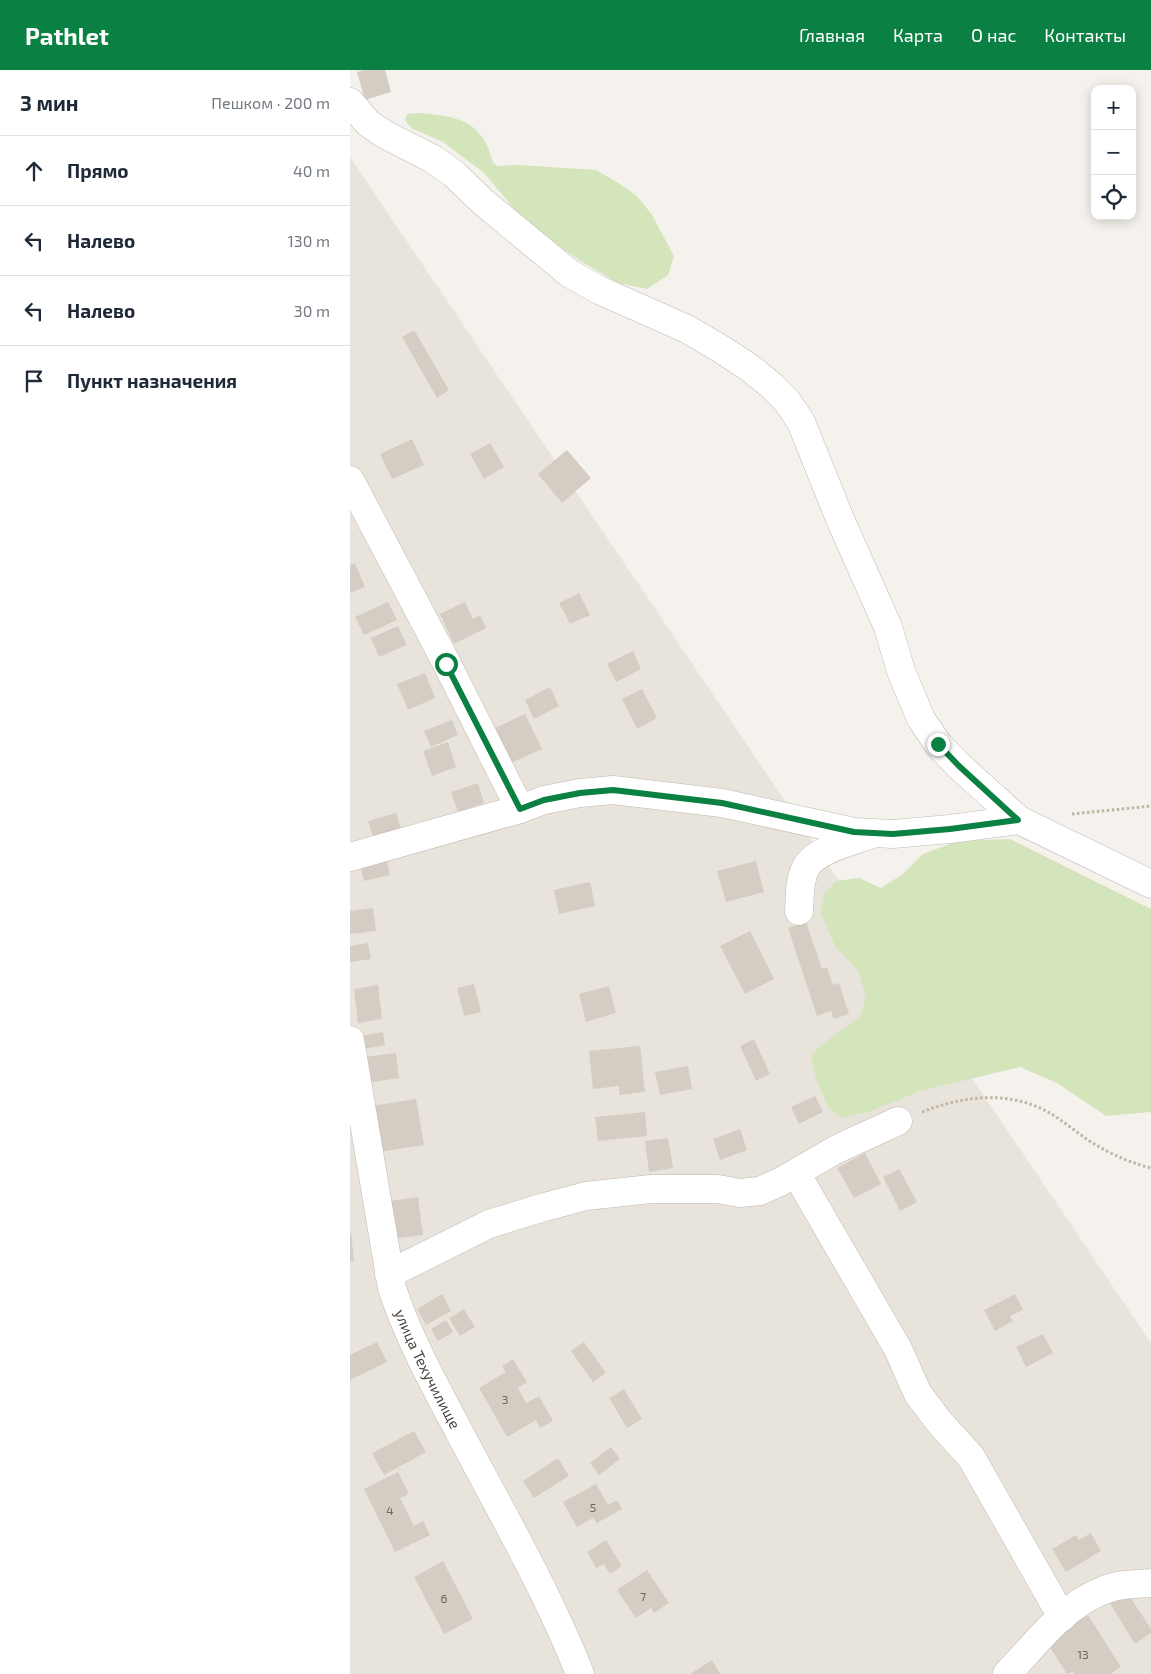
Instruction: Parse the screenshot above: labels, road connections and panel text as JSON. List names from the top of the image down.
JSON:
{
  "streets": {
    "street": ["улица Техучилище"]
  },
  "house_numbers": [
    "3",
    "5",
    "4",
    "7",
    "6",
    "13"
  ],
  "page": {
    "header": "Pathlet",
    "nav": [
      "Главная",
      "Карта",
      "О нас",
      "Контакты"
    ],
    "heading": ["3 мин", "Пешком · 200 m"],
    "map_buttons": ["+", "−"],
    "list": [
      ["Прямо", "40 m"],
      ["Налево", "130 m"],
      ["Налево", "30 m"],
      "Пункт назначения"
    ]
  }
}
